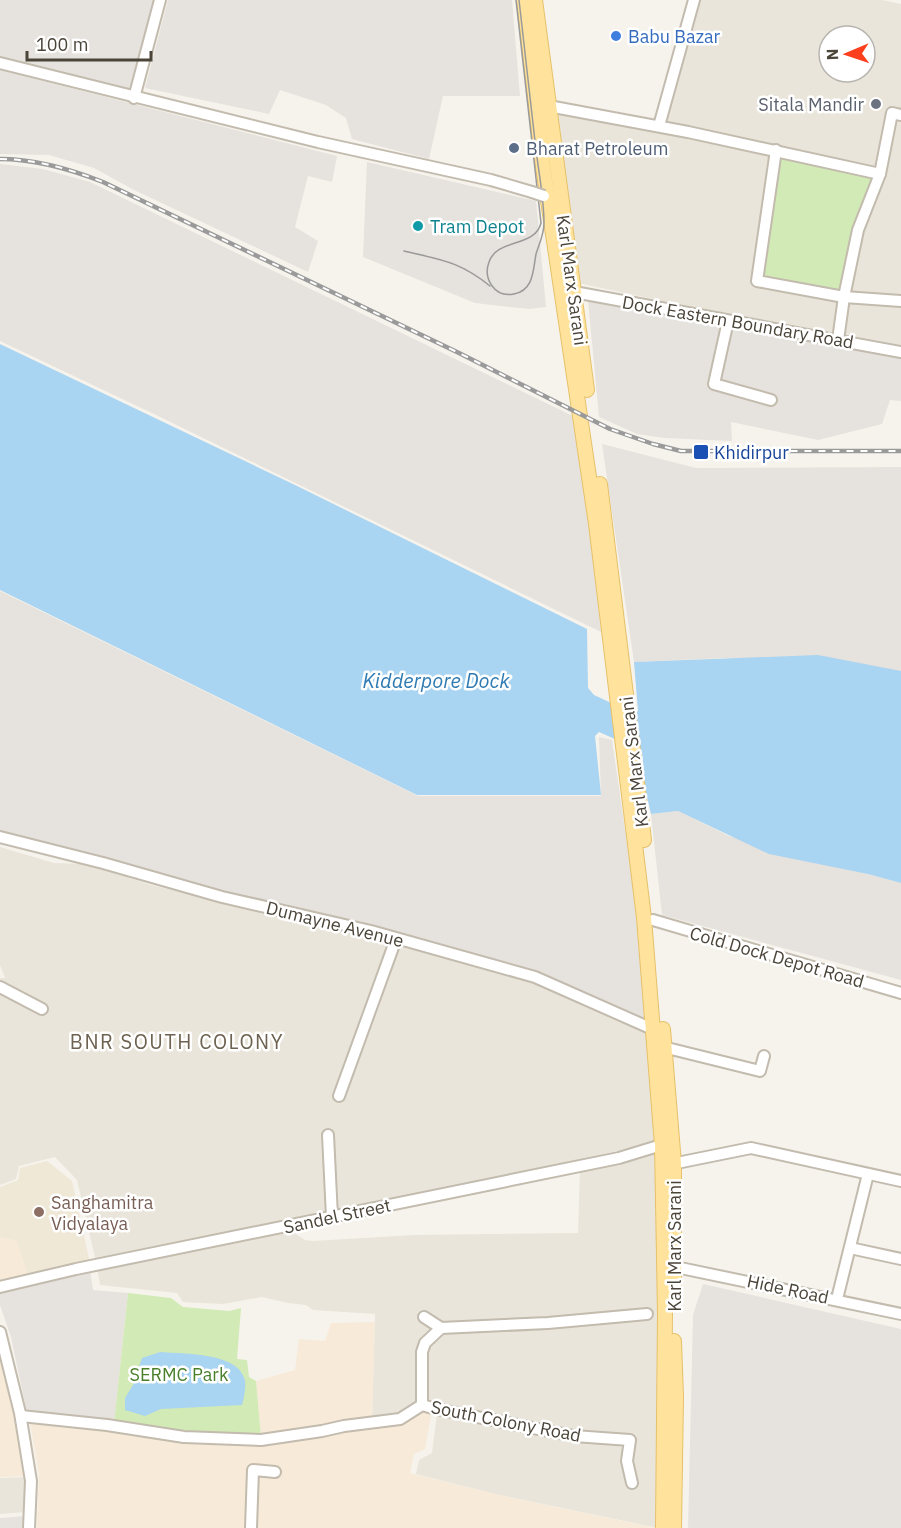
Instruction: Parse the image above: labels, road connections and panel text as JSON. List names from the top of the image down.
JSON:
{
  "streets": {
    "main road": ["Karl Marx Sarani"],
    "street": [
      "Dock Eastern Boundary Road",
      "Dumayne Avenue",
      "Cold Dock Depot Road",
      "Sandel Street",
      "Hide Road",
      "South Colony Road"
    ]
  },
  "crossings": [
    ["Karl Marx Sarani", "Dock Eastern Boundary Road"],
    ["Karl Marx Sarani", "Dumayne Avenue"],
    ["Karl Marx Sarani", "Cold Dock Depot Road"],
    ["Karl Marx Sarani", "Sandel Street"],
    ["Karl Marx Sarani", "Hide Road"]
  ],
  "districts": ["BNR SOUTH COLONY"],
  "water": ["Kidderpore Dock"],
  "parks": ["SERMC Park"],
  "places": {
    "other": [
      "Babu Bazar",
      "Sitala Mandir",
      "Bharat Petroleum",
      "Tram Depot",
      "Sanghamitra Vidyalaya"
    ],
    "transit": ["Khidirpur"]
  },
  "scale_bar": "100 m",
  "north": "left"
}
